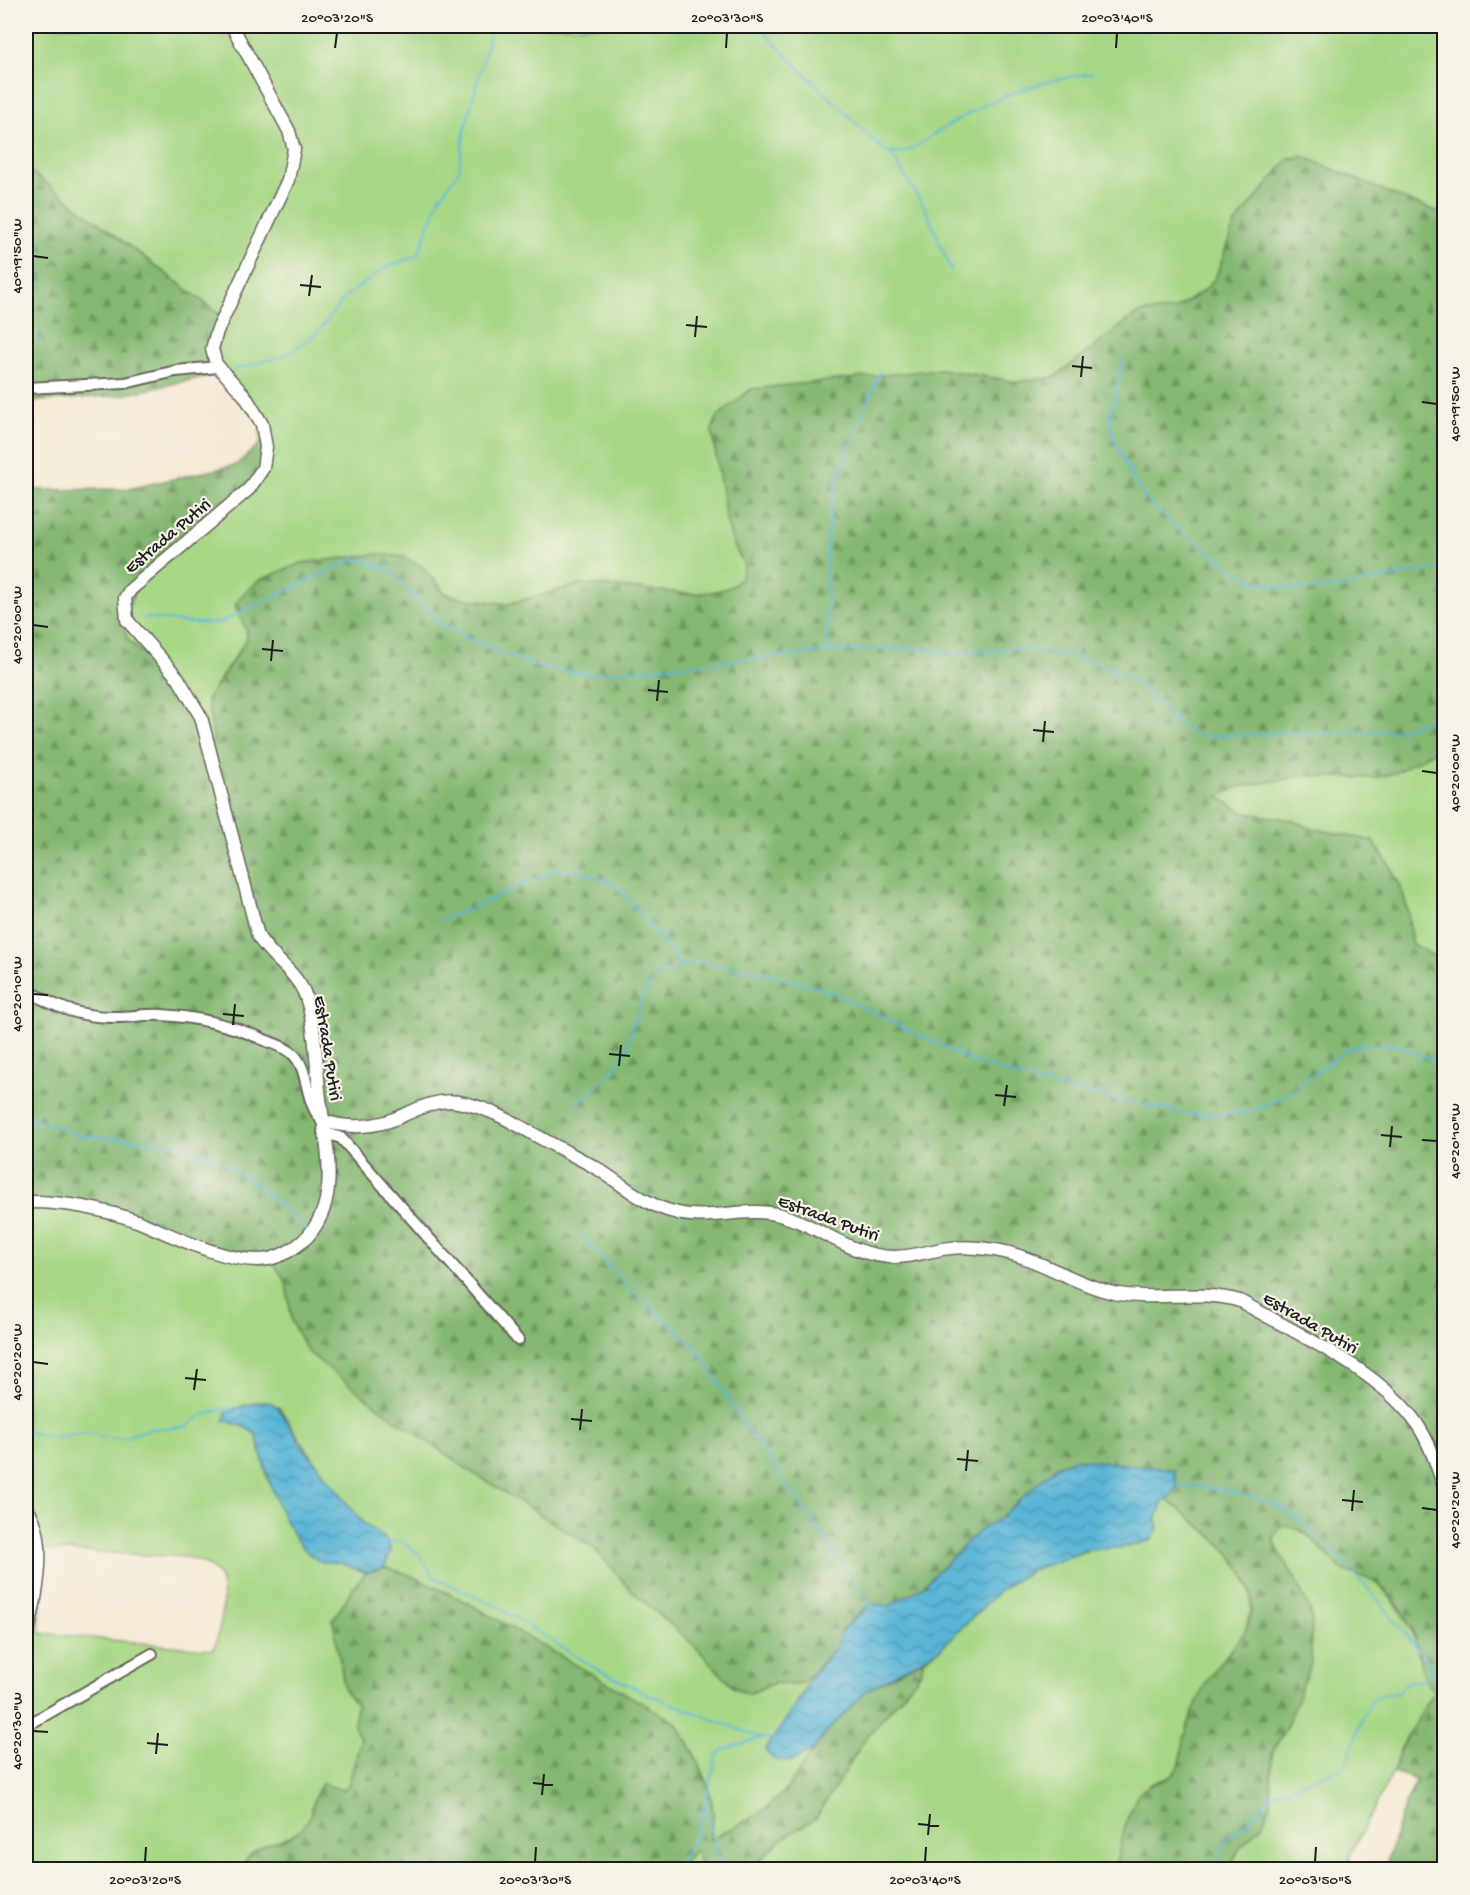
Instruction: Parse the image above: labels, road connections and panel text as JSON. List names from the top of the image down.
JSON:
{
  "streets": {
    "street": ["Estrada Putiri"]
  },
  "coordinates": [
    "20°03'20\"S",
    "20°03'30\"S",
    "20°03'40\"S",
    "40°19'50\"W",
    "40°20'00\"W",
    "40°20'10\"W",
    "40°20'20\"W",
    "40°20'30\"W",
    "20°03'50\"S"
  ]
}
